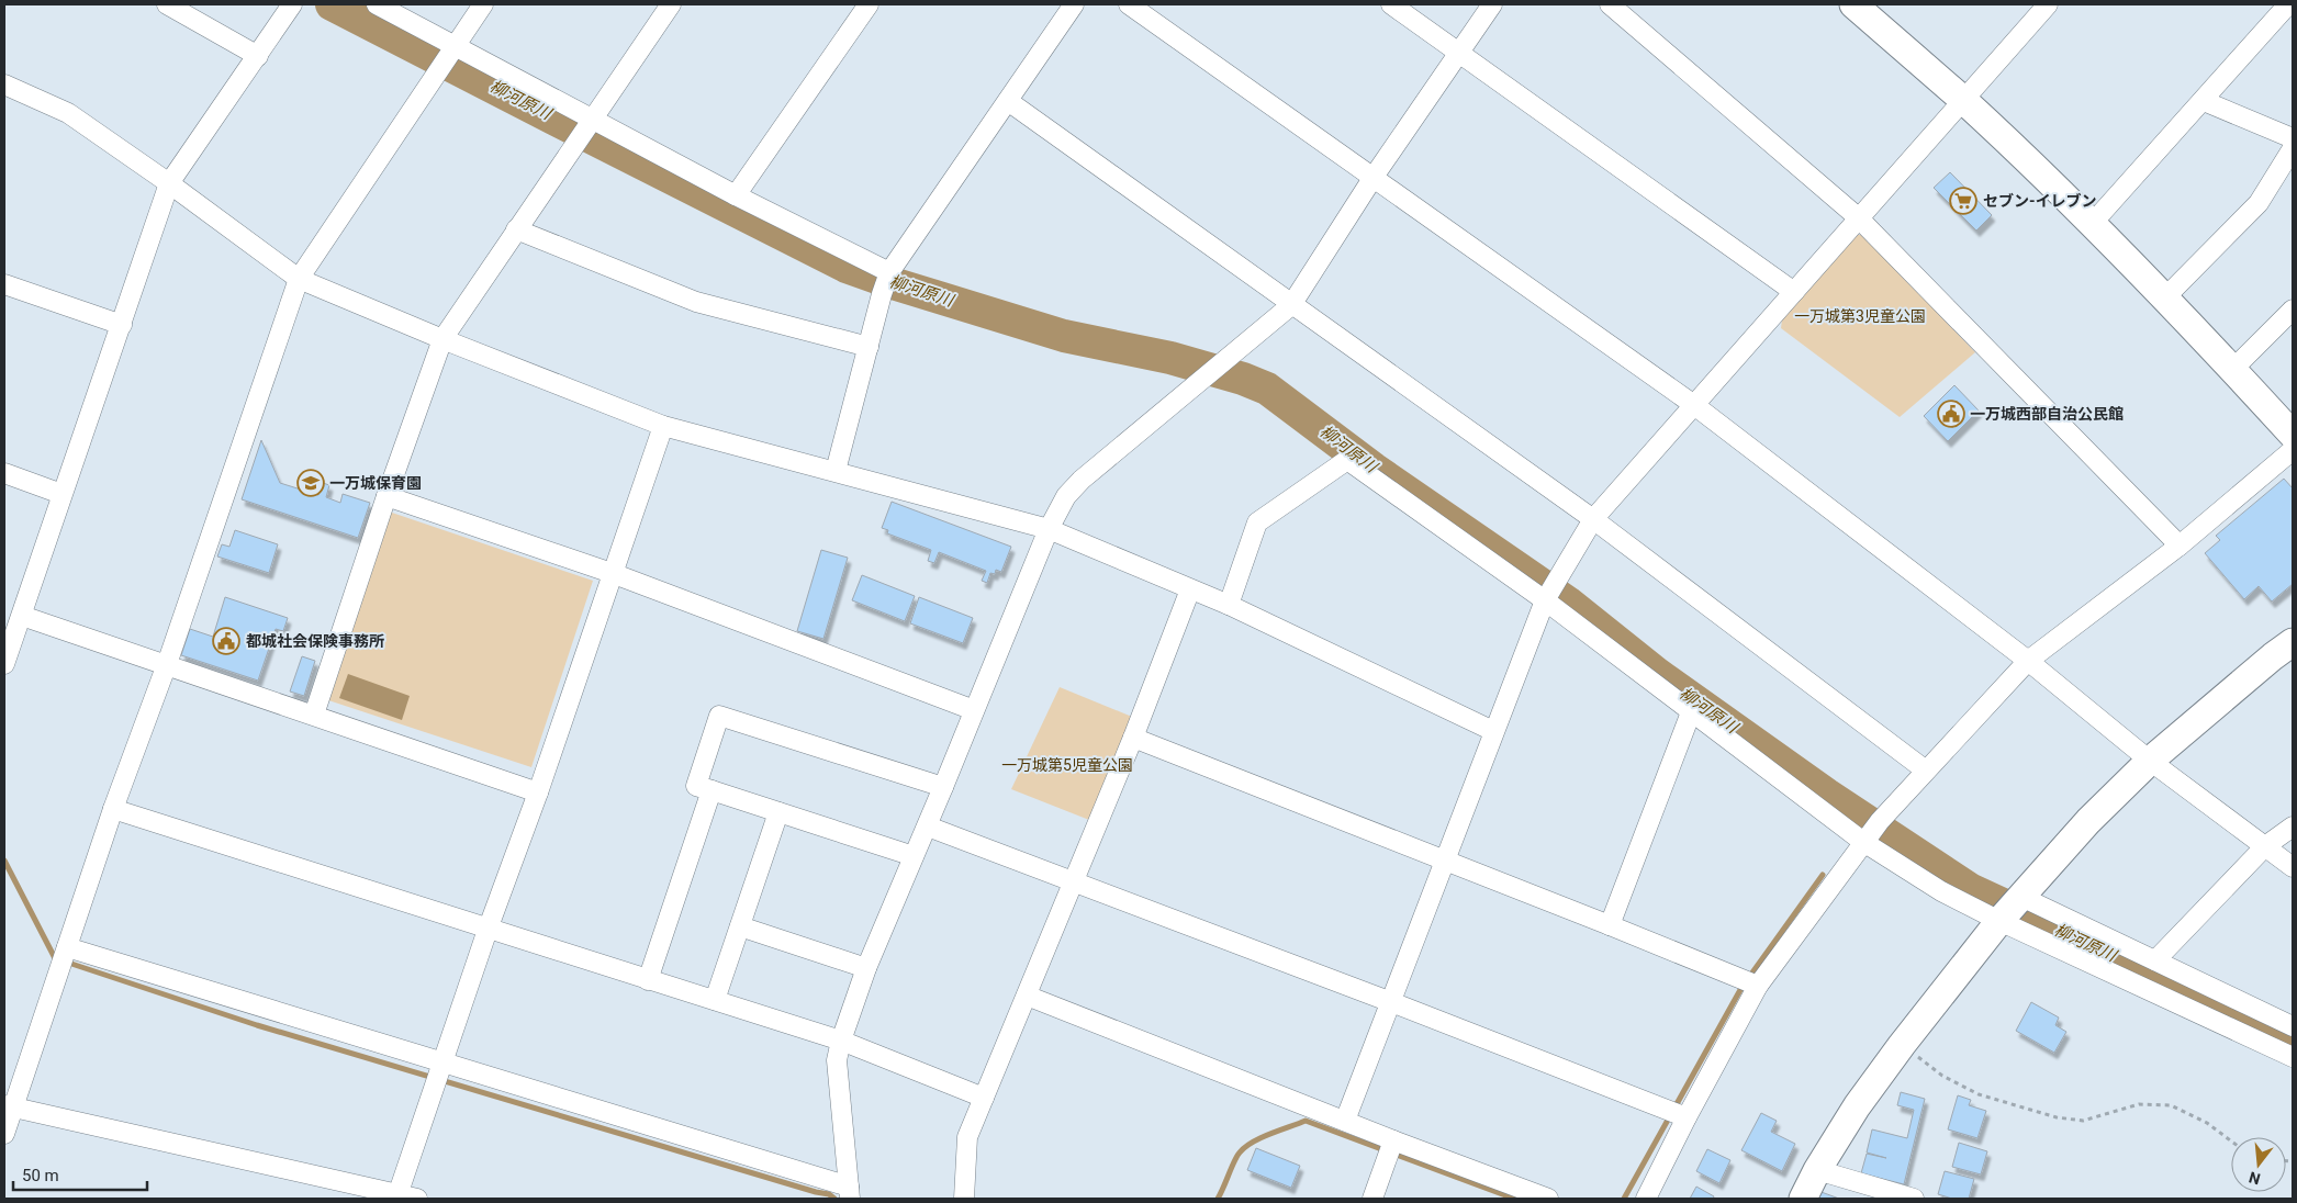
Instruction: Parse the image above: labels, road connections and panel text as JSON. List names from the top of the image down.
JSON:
{
  "water": ["柳河原川"],
  "parks": ["一万城第3児童公園", "一万城第5児童公園"],
  "places": {
    "supermarket": ["セブン-イレブン"],
    "public building": ["一万城西部自治公民館", "都城社会保険事務所"],
    "school or university": ["一万城保育園"]
  },
  "scale_bar": "50 m",
  "north": "bottom"
}
